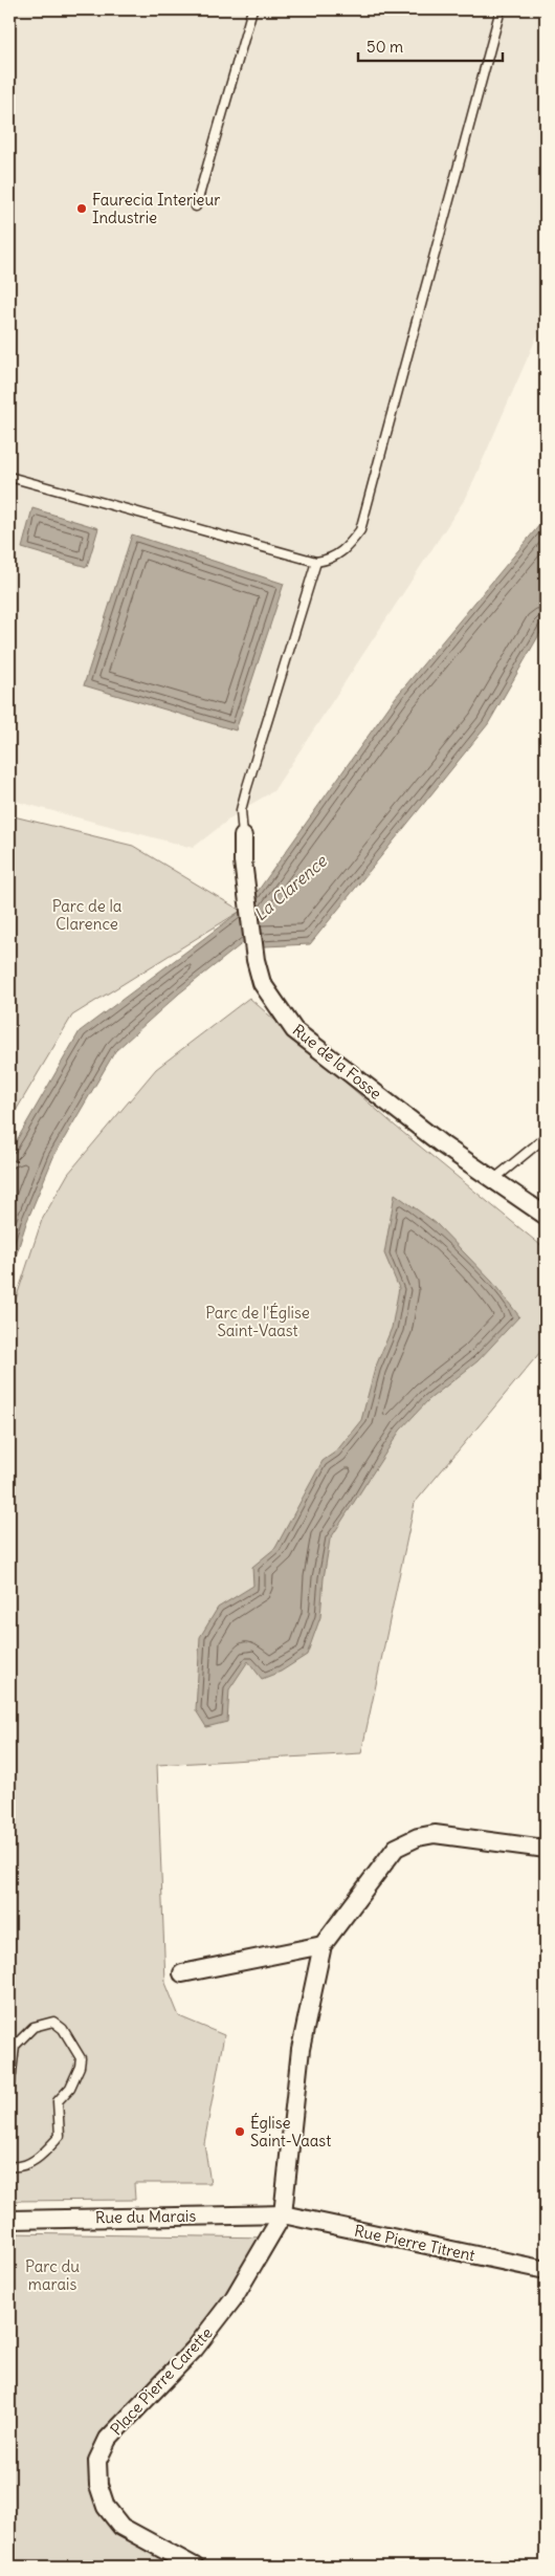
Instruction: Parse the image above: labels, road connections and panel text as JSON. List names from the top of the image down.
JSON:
{
  "streets": {
    "street": [
      "Rue de la Fosse",
      "Rue du Marais",
      "Rue Pierre Titrent",
      "Place Pierre Carette"
    ]
  },
  "crossings": [
    ["Rue du Marais", "Rue Pierre Titrent"],
    ["Rue du Marais", "Place Pierre Carette"],
    ["Rue Pierre Titrent", "Place Pierre Carette"]
  ],
  "water": ["La Clarence"],
  "parks": ["Parc de la Clarence", "Parc de l'Église Saint-Vaast", "Parc du marais"],
  "places": ["Faurecia Interieur Industrie", "Église Saint-Vaast"],
  "scale_bar": "50 m"
}
